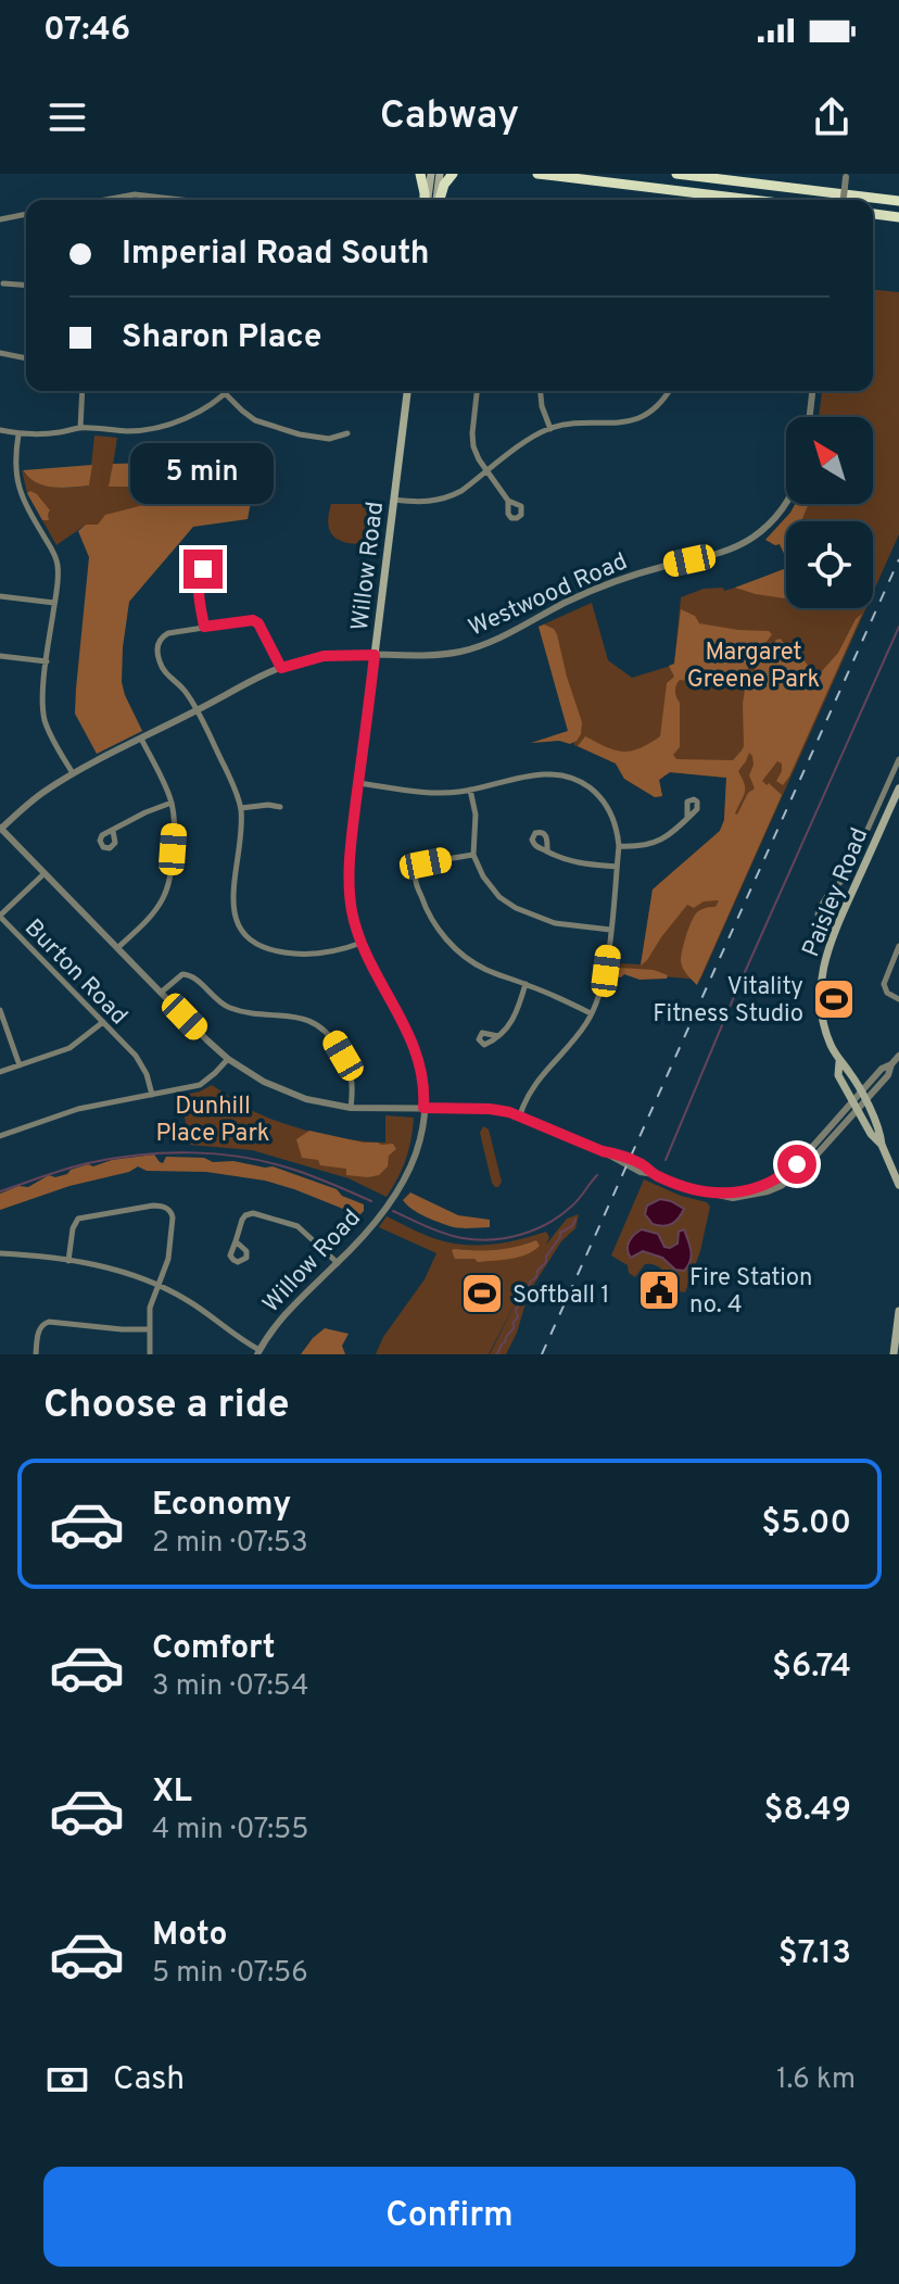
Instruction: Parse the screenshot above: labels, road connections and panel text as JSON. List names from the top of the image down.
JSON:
{
  "streets": {
    "main road": ["Willow Road", "Paisley Road"],
    "street": ["Westwood Road", "Burton Road"]
  },
  "crossings": [
    ["Willow Road", "Westwood Road"]
  ],
  "parks": ["Margaret Greene Park", "Dunhill Place Park"],
  "places": {
    "sports": ["Vitality Fitness Studio", "Softball 1"],
    "public building": ["Fire Station no. 4"]
  },
  "north": "top left",
  "page": {
    "status": "07:46",
    "header": "Cabway",
    "banner": ["Imperial Road South", "Sharon Place"],
    "bubble": "5 min",
    "heading": "Choose a ride",
    "list": [
      {
        "name": "Economy",
        "note": "2 min · 07:53",
        "value": "$5.00"
      },
      {
        "name": "Comfort",
        "note": "3 min · 07:54",
        "value": "$6.74"
      },
      {
        "name": "XL",
        "note": "4 min · 07:55",
        "value": "$8.49"
      },
      {
        "name": "Moto",
        "note": "5 min · 07:56",
        "value": "$7.13"
      }
    ],
    "pay": ["Cash", "1.6 km"],
    "buttons": "Confirm"
  }
}
